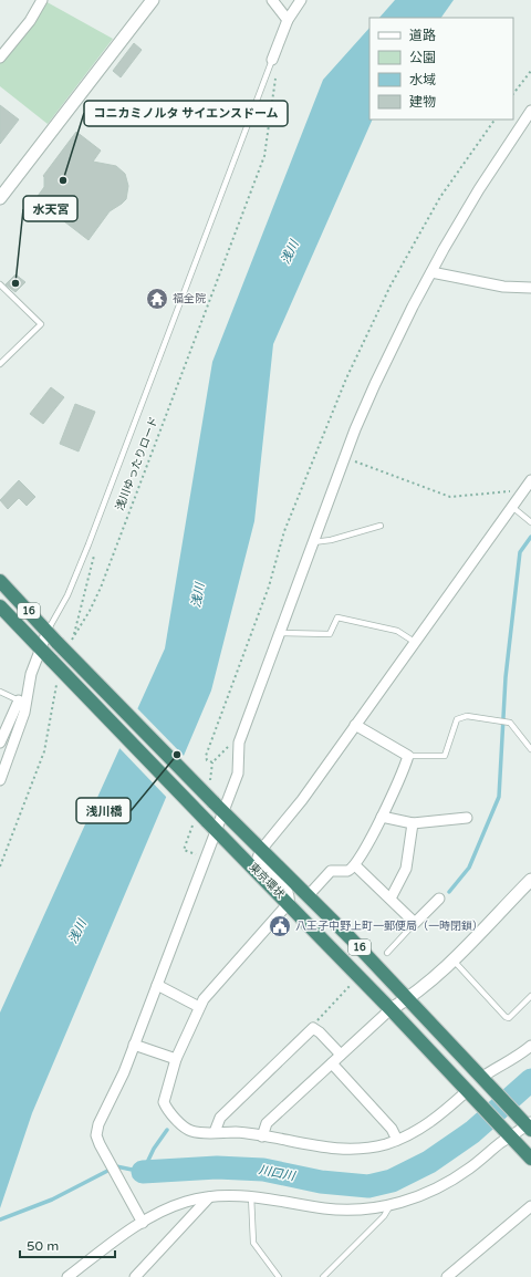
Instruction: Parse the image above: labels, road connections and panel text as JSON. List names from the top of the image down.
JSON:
{
  "streets": {
    "highway": ["16", "東京環状"],
    "path": ["浅川ゆったりロード"]
  },
  "water": ["浅川", "川口川"],
  "places": {
    "other": ["コニカミノルタ サイエンスドーム", "水天宮", "浅川橋"],
    "temple": ["福全院"],
    "public building": ["八王子中野上町一郵便局（一時閉鎖）"]
  },
  "legend": [
    "道路",
    "公園",
    "水域",
    "建物"
  ],
  "scale_bar": "50 m"
}
